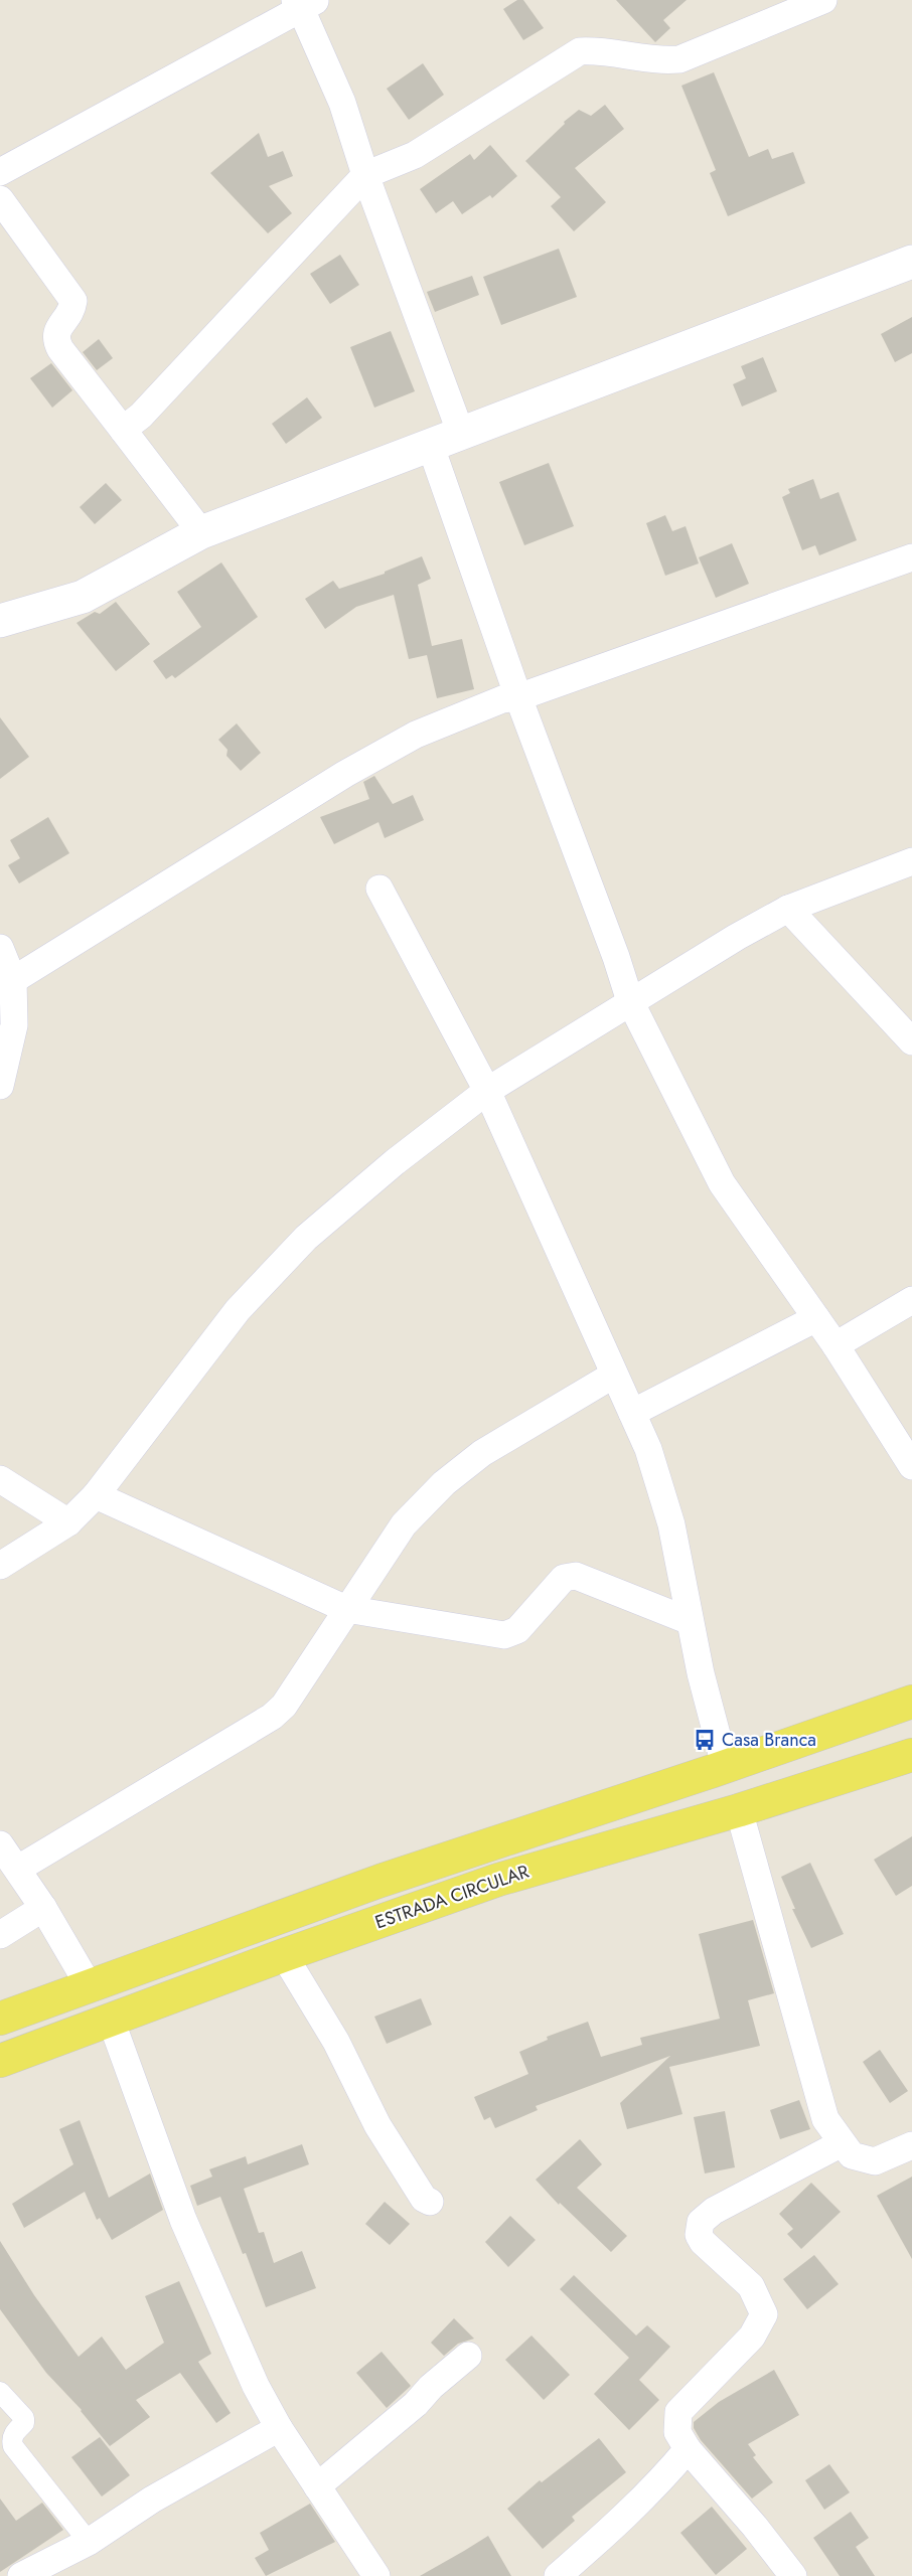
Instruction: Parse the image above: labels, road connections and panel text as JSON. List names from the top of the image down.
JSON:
{
  "streets": {
    "main road": ["ESTRADA CIRCULAR"]
  },
  "places": {
    "bus stop": ["Casa Branca"]
  }
}
